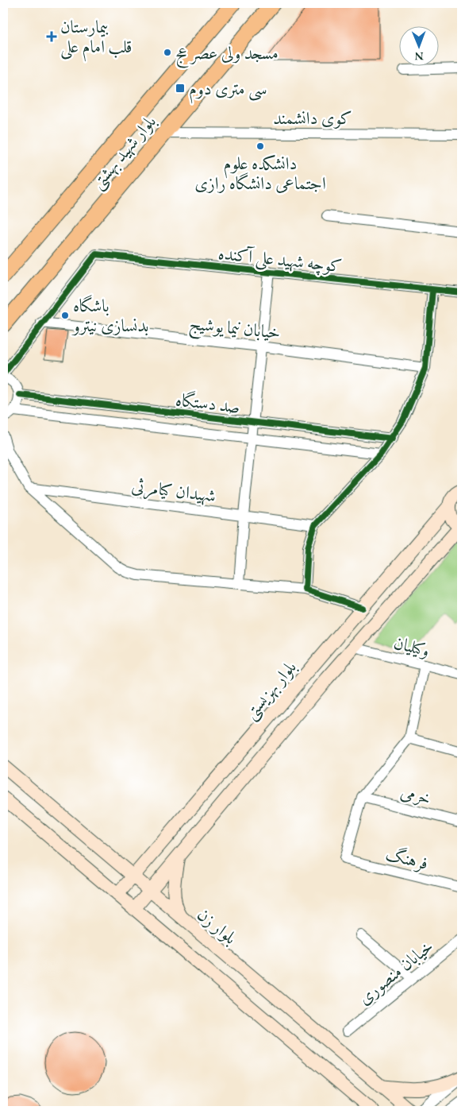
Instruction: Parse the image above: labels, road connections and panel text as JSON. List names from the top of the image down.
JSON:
{
  "streets": {
    "main road": ["بلوار شهید بهشتی", "بلوار بهزیستی", "بلوار زن"],
    "street": [
      "کوی دانشمند",
      "کوچه شهید علی آکنده",
      "خیابان نیما یوشیج",
      "صد دستگاه",
      "شهیدان کیامرثی",
      "وکیلیان",
      "خرمی",
      "فرهنگ",
      "خیابان منصوری"
    ]
  },
  "crossings": [
    ["کوی دانشمند", "بلوار شهید بهشتی"],
    ["کوچه شهید علی آکنده", "خیابان نیما یوشیج"],
    ["وکیلیان", "بلوار بهزیستی"],
    ["بلوار بهزیستی", "بلوار زن"],
    ["خرمی", "فرهنگ"]
  ],
  "places": {
    "health": ["بیمارستان قلب امام علی"],
    "other": ["مسجد ولی عصر عج", "دانشکده علوم اجتماعی دانشگاه رازی", "باشگاه بدنسازی نیترو"],
    "transit": ["سی متری دوم"]
  },
  "north": "bottom"
}
